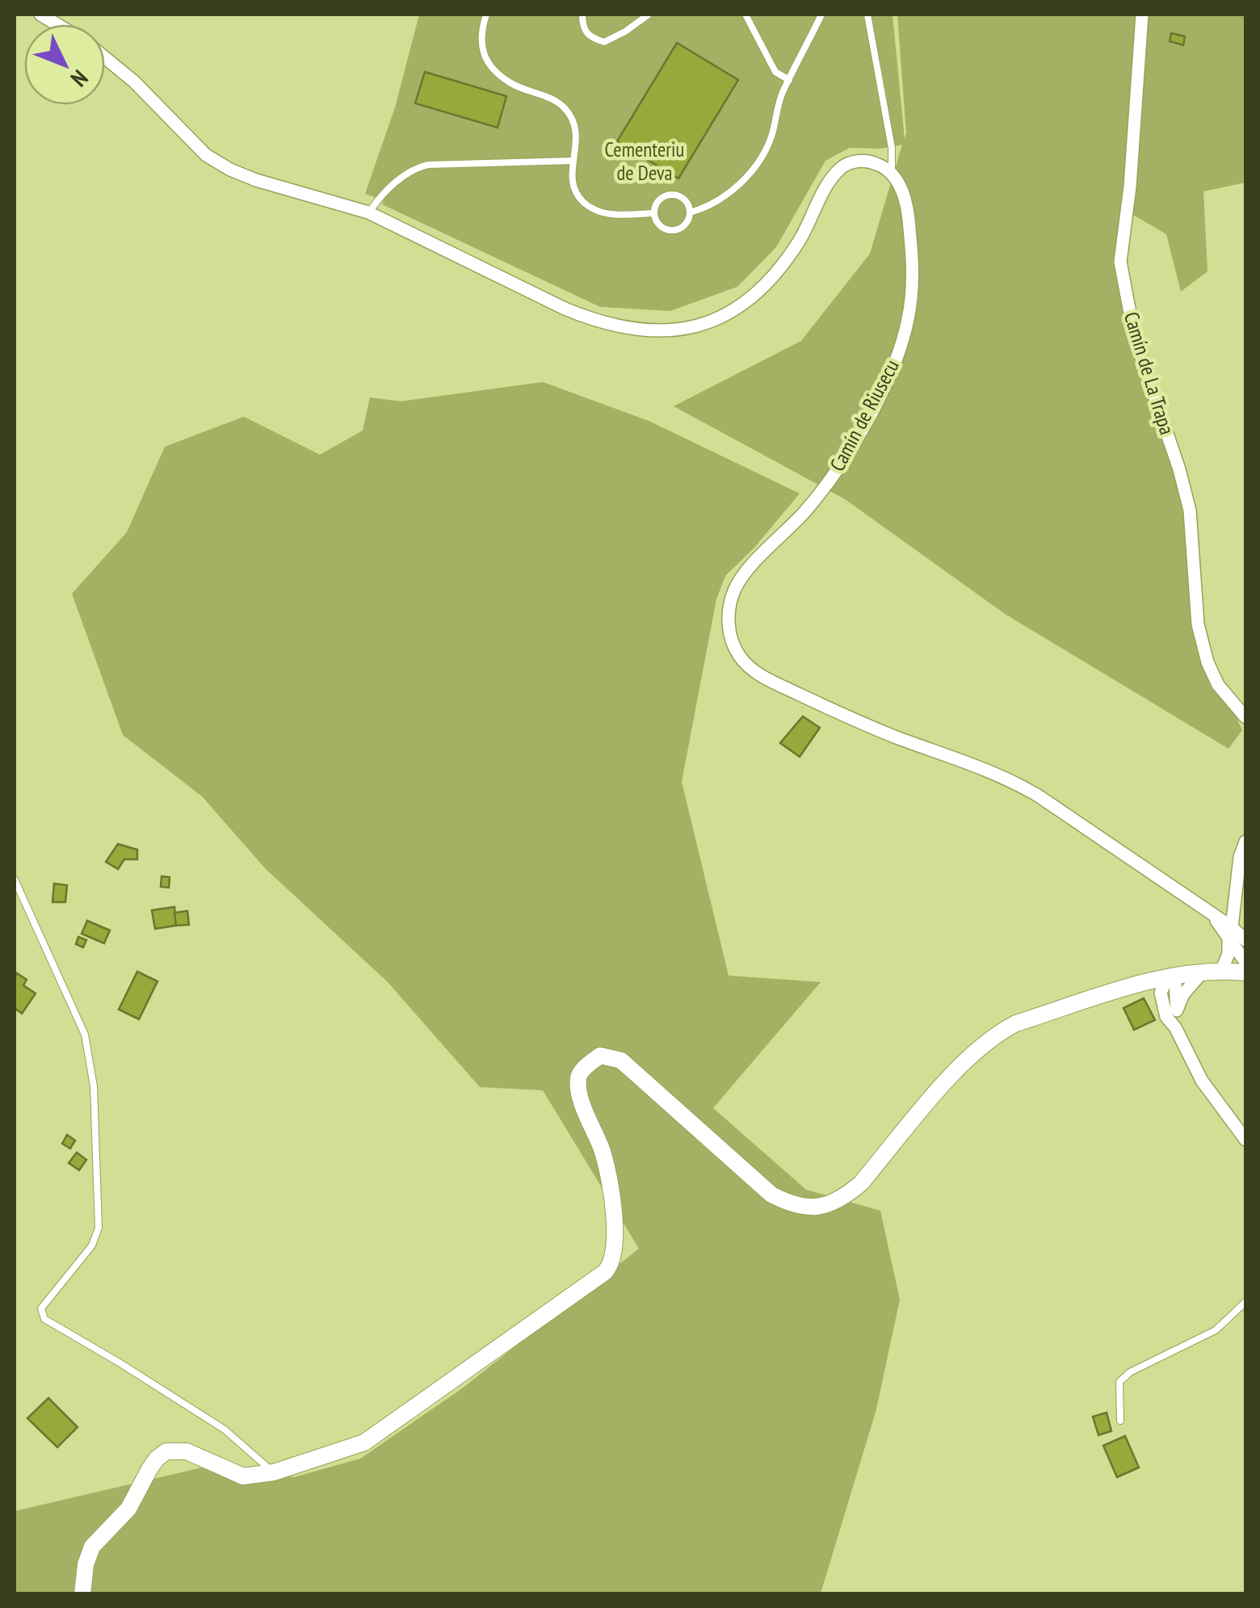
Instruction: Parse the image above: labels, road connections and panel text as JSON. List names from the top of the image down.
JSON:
{
  "streets": {
    "street": ["Camín de La Trapa", "Camín de Riusecu"]
  },
  "parks": ["Cementeriu de Deva"],
  "north": "bottom right"
}
